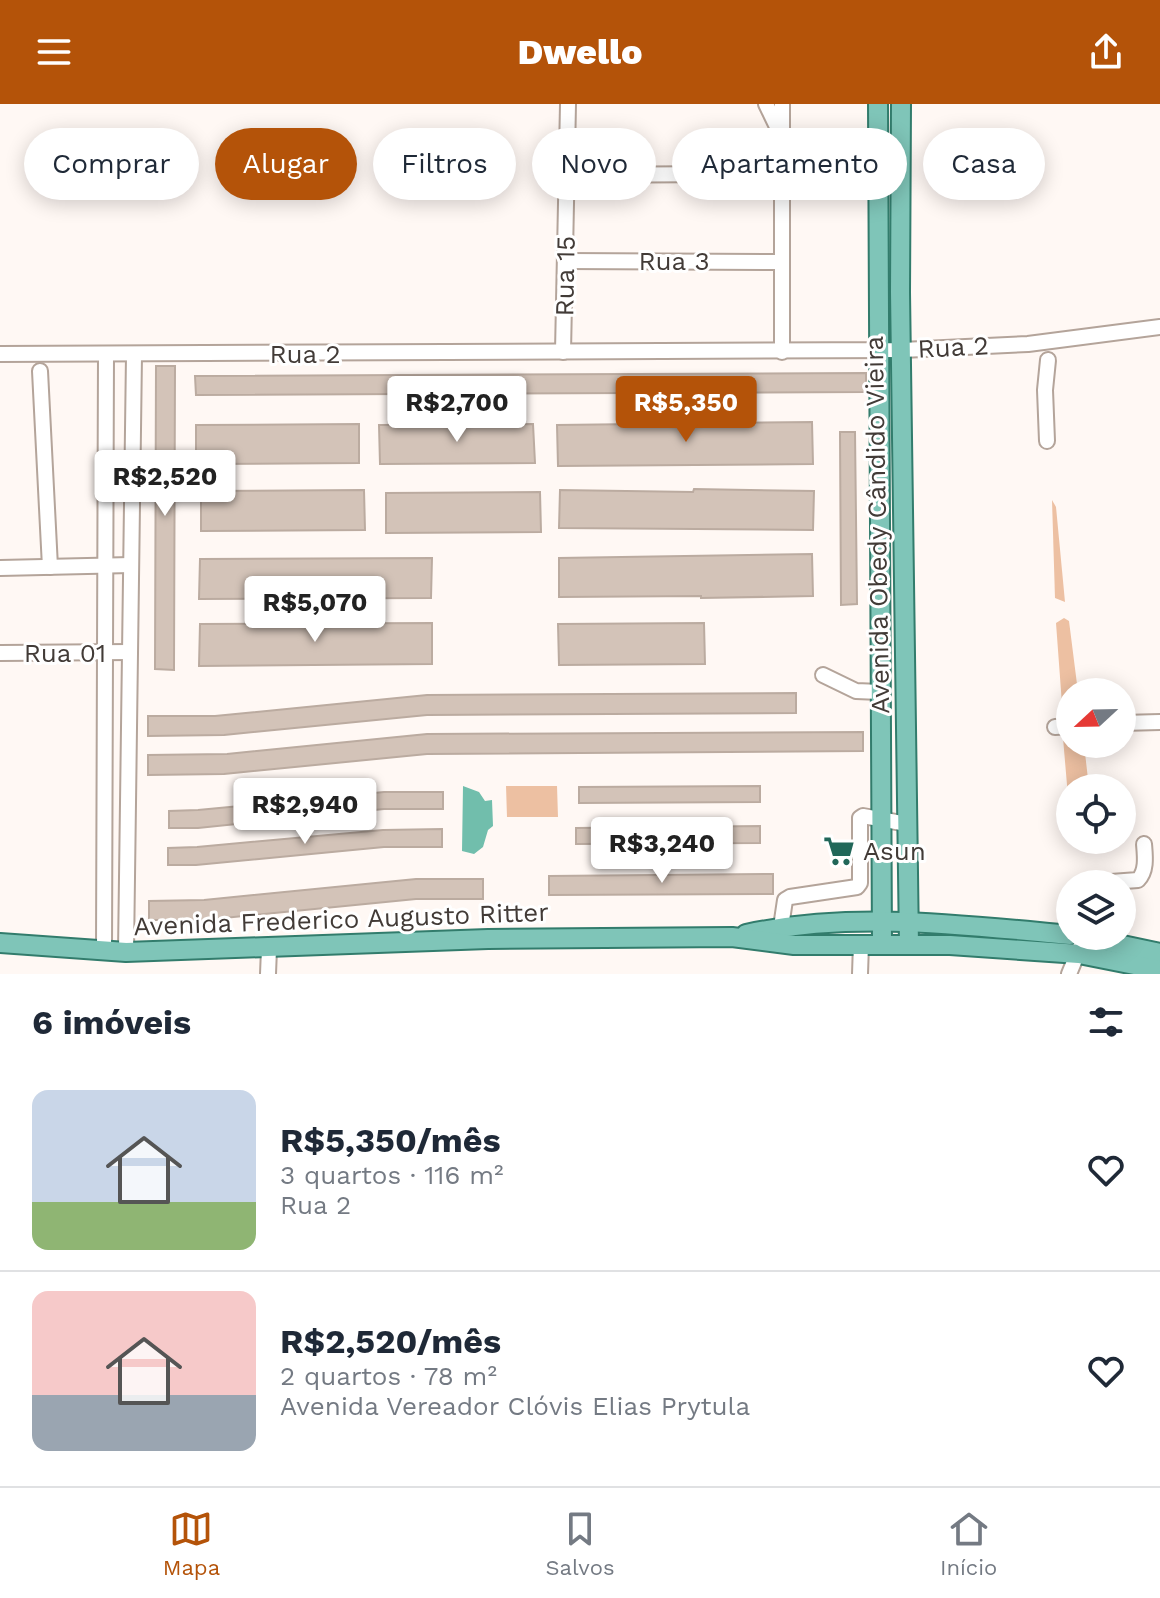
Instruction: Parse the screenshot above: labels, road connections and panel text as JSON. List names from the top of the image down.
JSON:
{
  "streets": {
    "main road": ["Avenida Obedy Cândido Vieira", "Avenida Frederico Augusto Ritter"],
    "street": [
      "Rua 3",
      "Rua 15",
      "Rua 2",
      "Rua 01"
    ]
  },
  "crossings": [
    ["Rua 3", "Rua 15"],
    ["Rua 15", "Rua 2"],
    ["Rua 2", "Avenida Obedy Cândido Vieira"],
    ["Avenida Obedy Cândido Vieira", "Avenida Frederico Augusto Ritter"]
  ],
  "places": {
    "supermarket": ["Asun"]
  },
  "north": "left",
  "page": {
    "header": "Dwello",
    "chip": [
      "Comprar",
      "Alugar",
      "Filtros",
      "Novo",
      "Apartamento",
      "Casa"
    ],
    "price": [
      "R$2,700",
      "R$5,350",
      "R$2,520",
      "R$5,070",
      "R$2,940",
      "R$3,240"
    ],
    "heading": "6 imóveis",
    "list": [
      {
        "name": "R$5,350/mês",
        "note": "3 quartos · 116 m² · Rua 2"
      },
      {
        "name": "R$2,520/mês",
        "note": "2 quartos · 78 m² · Avenida Vereador Clóvis Elias Prytula"
      }
    ],
    "tabs": ["Mapa", "Salvos", "Início"]
  }
}
